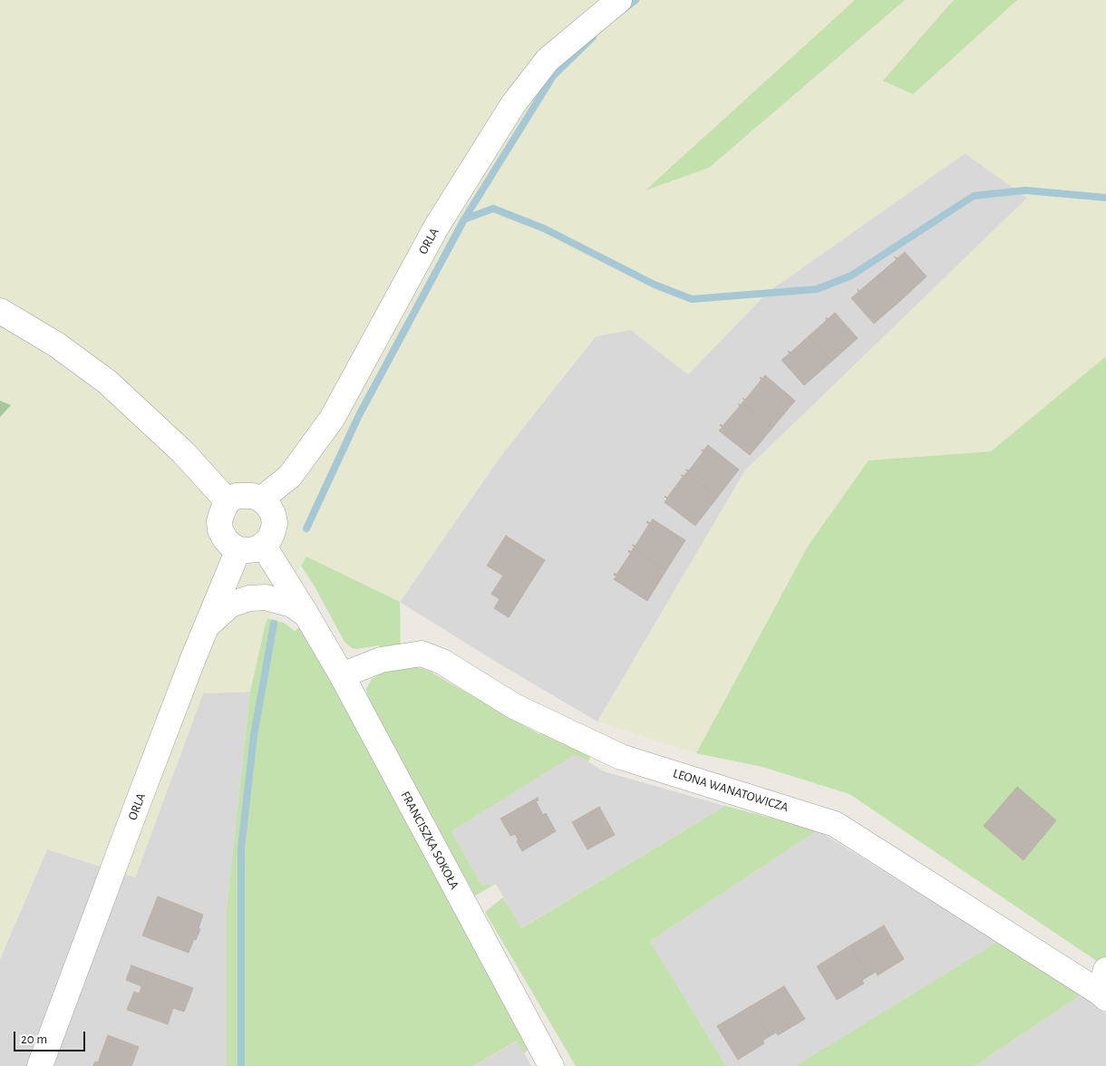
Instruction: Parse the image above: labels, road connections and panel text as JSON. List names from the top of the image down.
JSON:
{
  "streets": {
    "street": ["ORLA", "LEONA WANATOWICZA", "FRANCISZKA SOKOŁA"]
  },
  "crossings": [
    ["ORLA", "FRANCISZKA SOKOŁA"],
    ["LEONA WANATOWICZA", "FRANCISZKA SOKOŁA"]
  ],
  "scale_bar": "20 m"
}
